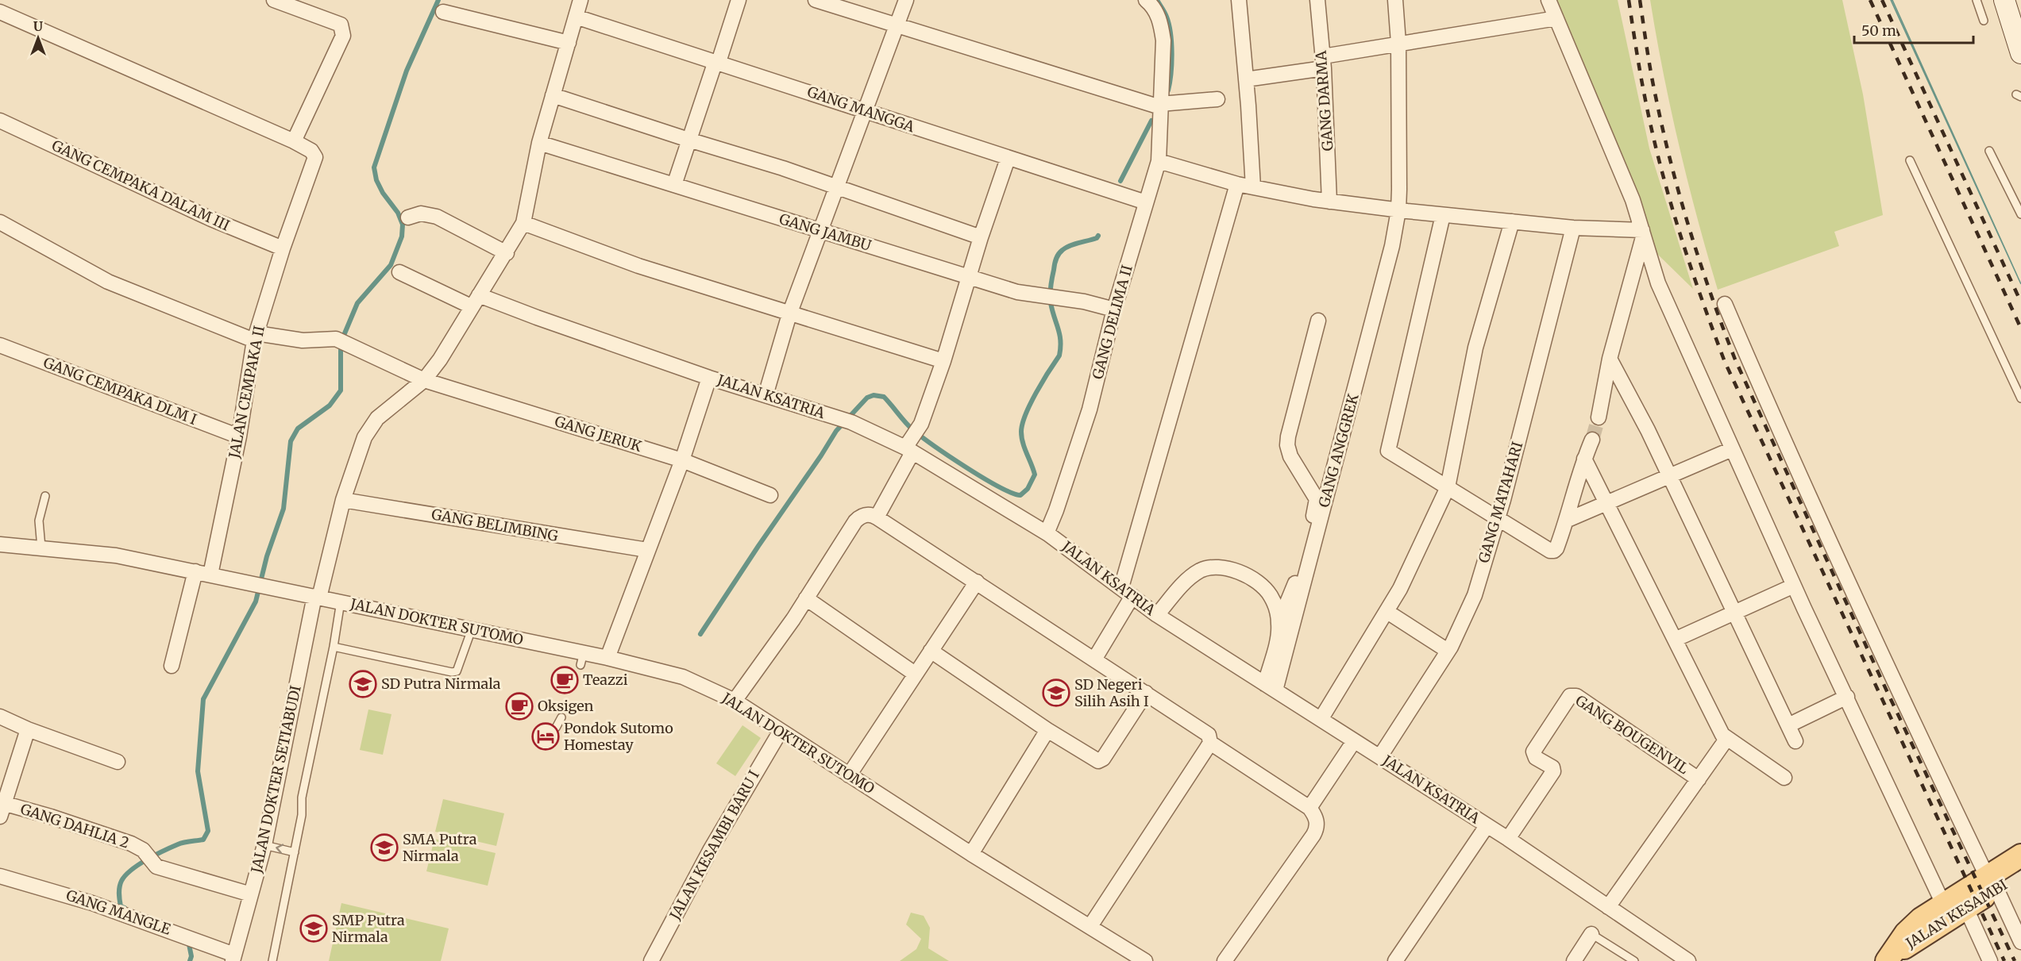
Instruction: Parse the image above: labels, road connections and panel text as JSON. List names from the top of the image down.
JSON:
{
  "streets": {
    "main road": ["JALAN KESAMBI"],
    "street": [
      "GANG DARMA",
      "GANG MANGGA",
      "GANG CEMPAKA DALAM III",
      "GANG JAMBU",
      "GANG DELIMA II",
      "GANG CEMPAKA DLM I",
      "JALAN CEMPAKA II",
      "JALAN KSATRIA",
      "GANG JERUK",
      "GANG ANGGREK",
      "GANG MATAHARI",
      "GANG BELIMBING",
      "JALAN DOKTER SUTOMO",
      "GANG BOUGENVIL",
      "JALAN DOKTER SETIABUDI",
      "GANG DAHLIA 2",
      "JALAN KESAMBI BARU I",
      "GANG MANGLE"
    ]
  },
  "crossings": [
    ["GANG MANGGA", "GANG DELIMA II"],
    ["GANG MANGGA", "JALAN DOKTER SETIABUDI"],
    ["GANG CEMPAKA DALAM III", "JALAN CEMPAKA II"],
    ["GANG JAMBU", "GANG DELIMA II"],
    ["GANG JAMBU", "JALAN DOKTER SETIABUDI"],
    ["GANG DELIMA II", "JALAN KSATRIA"],
    ["GANG CEMPAKA DLM I", "JALAN CEMPAKA II"],
    ["JALAN CEMPAKA II", "GANG JERUK"],
    ["JALAN CEMPAKA II", "JALAN DOKTER SUTOMO"],
    ["JALAN KSATRIA", "GANG ANGGREK"],
    ["JALAN KSATRIA", "GANG MATAHARI"],
    ["JALAN KSATRIA", "GANG BOUGENVIL"],
    ["JALAN KSATRIA", "JALAN DOKTER SETIABUDI"],
    ["GANG JERUK", "JALAN DOKTER SETIABUDI"],
    ["GANG BELIMBING", "JALAN DOKTER SETIABUDI"],
    ["JALAN DOKTER SUTOMO", "JALAN DOKTER SETIABUDI"],
    ["JALAN DOKTER SUTOMO", "JALAN KESAMBI BARU I"],
    ["JALAN DOKTER SETIABUDI", "GANG DAHLIA 2"],
    ["JALAN DOKTER SETIABUDI", "GANG MANGLE"]
  ],
  "places": {
    "cafe": ["Teazzi", "Oksigen"],
    "school or university": [
      "SD Putra Nirmala",
      "SD Negeri Silih Asih I",
      "SMA Putra Nirmala",
      "SMP Putra Nirmala"
    ],
    "hotel": ["Pondok Sutomo Homestay"]
  },
  "scale_bar": "50 m",
  "north": "top"
}
